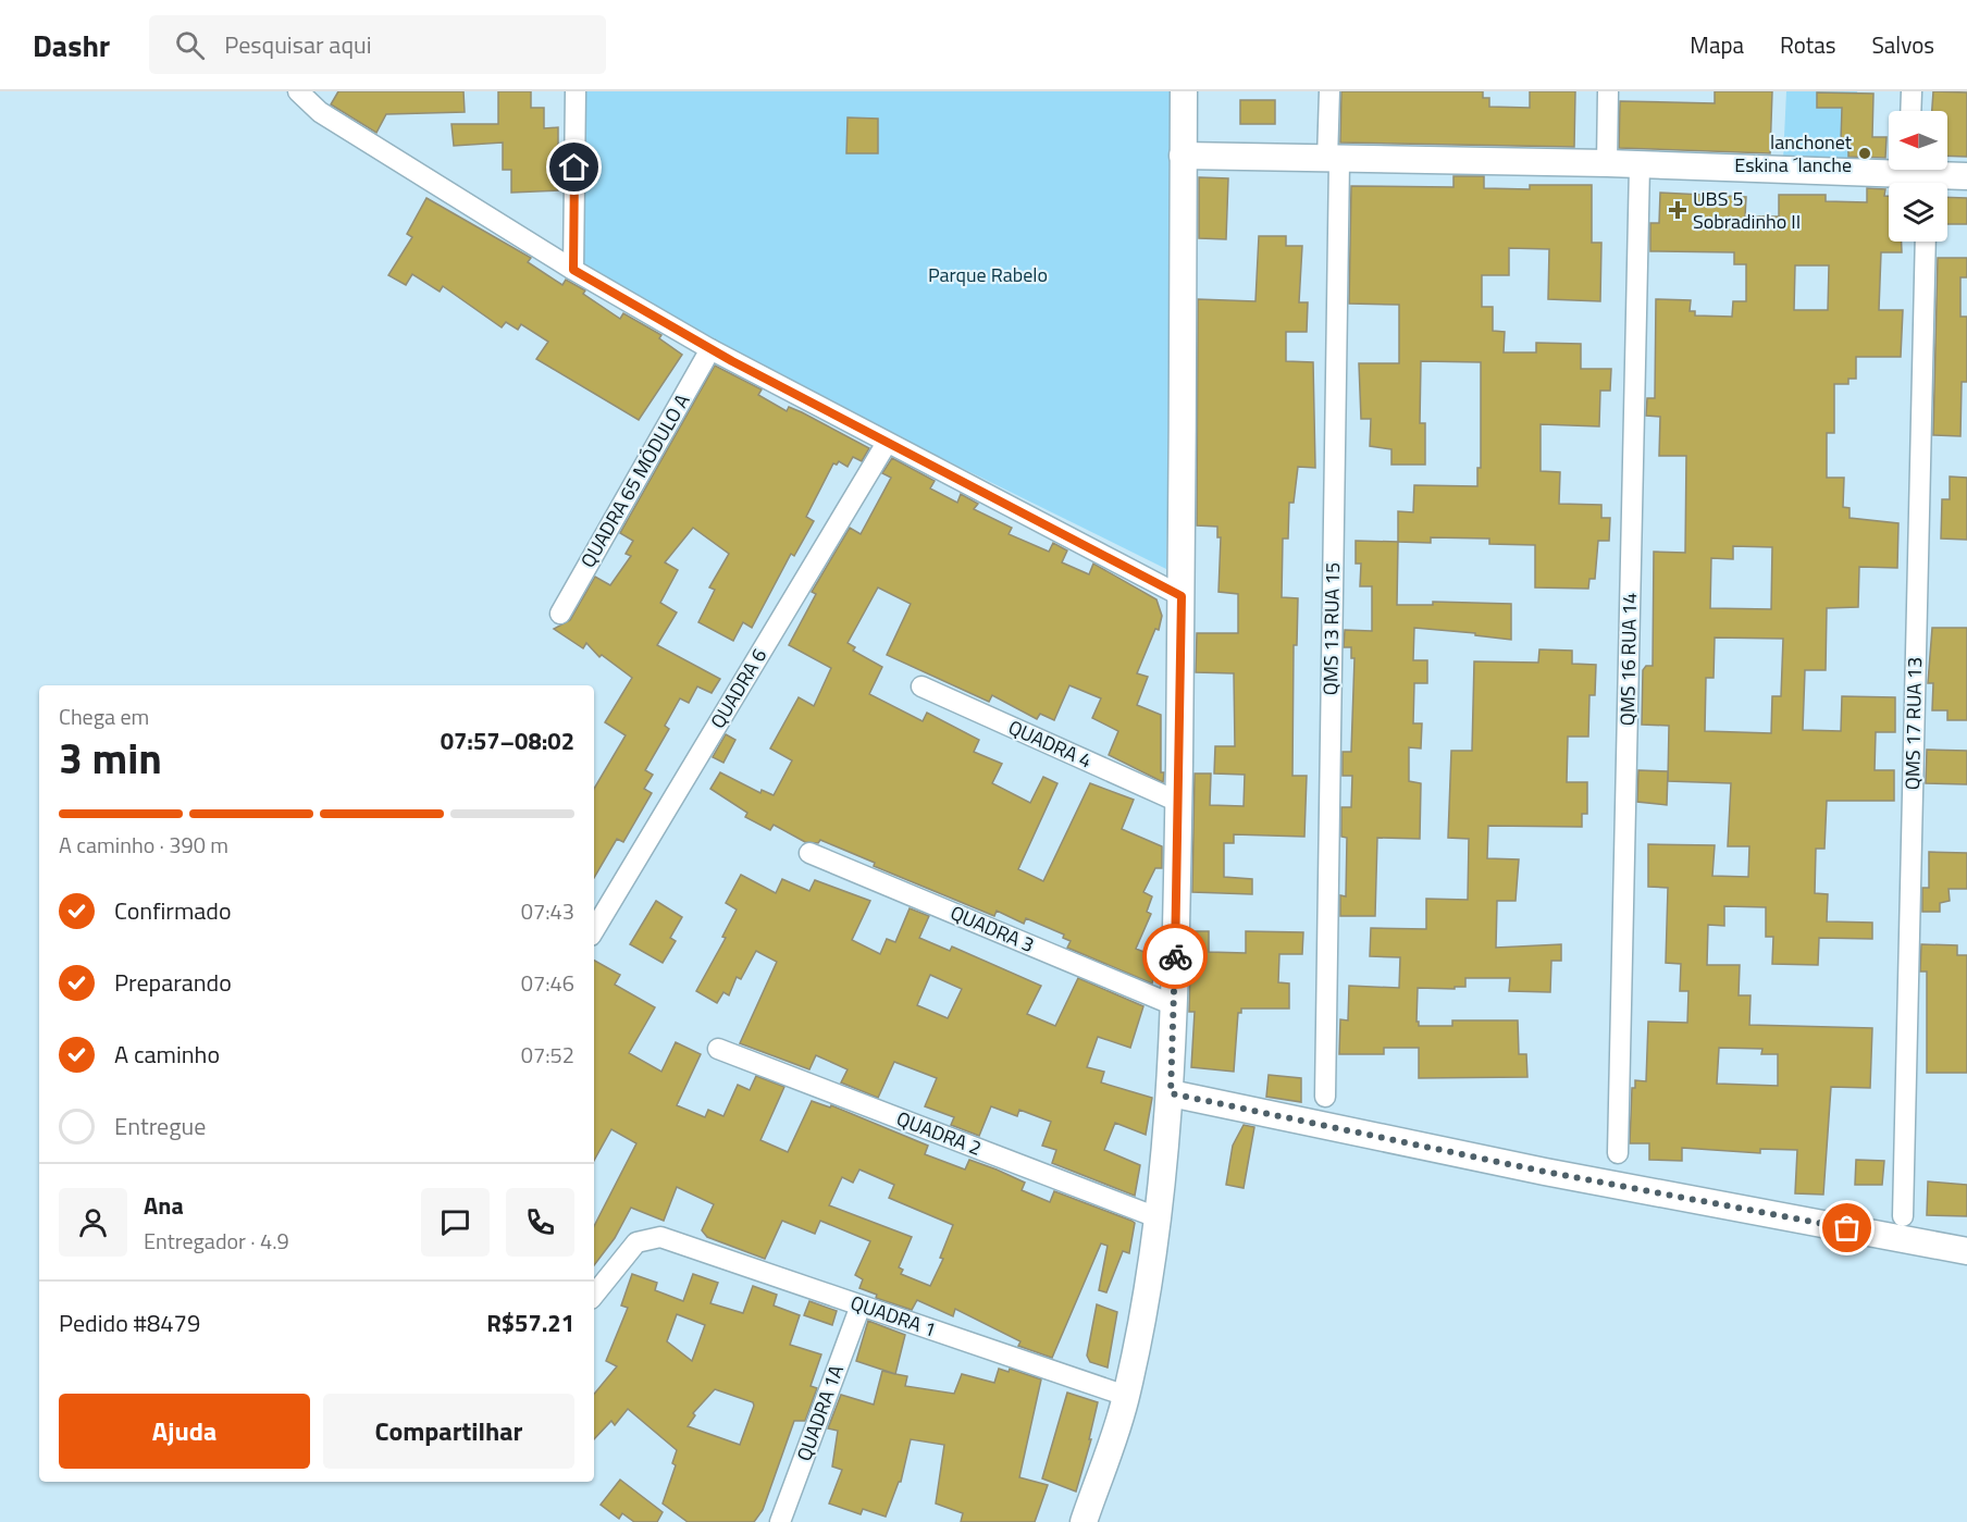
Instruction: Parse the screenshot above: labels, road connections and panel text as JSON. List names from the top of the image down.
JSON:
{
  "streets": {
    "street": [
      "QUADRA 65 MÓDULO A",
      "QMS 13 RUA 15",
      "QMS 16 RUA 14",
      "QUADRA 6",
      "QMS 17 RUA 13",
      "QUADRA 4",
      "QUADRA 3",
      "QUADRA 2",
      "QUADRA 1",
      "QUADRA 1A"
    ]
  },
  "crossings": [
    ["QUADRA 1", "QUADRA 1A"]
  ],
  "parks": ["Parque Rabelo"],
  "places": {
    "other": ["lanchonet Eskina ´lanche"],
    "health": ["UBS 5 Sobradinho II"]
  },
  "north": "left",
  "page": {
    "header": "Dashr",
    "search": "Pesquisar aqui",
    "nav": ["Mapa", "Rotas", "Salvos"],
    "heading": ["3 min", "Chega em", "07:57–08:02"],
    "panel": [
      "Ana",
      "Entregador · 4.9",
      "Pedido #8479",
      "R$57.21"
    ],
    "bar": "A caminho · 390 m",
    "list": [
      ["Confirmado", "07:43"],
      ["Preparando", "07:46"],
      ["A caminho", "07:52"],
      "Entregue"
    ],
    "buttons": ["Ajuda", "Compartilhar"]
  }
}
